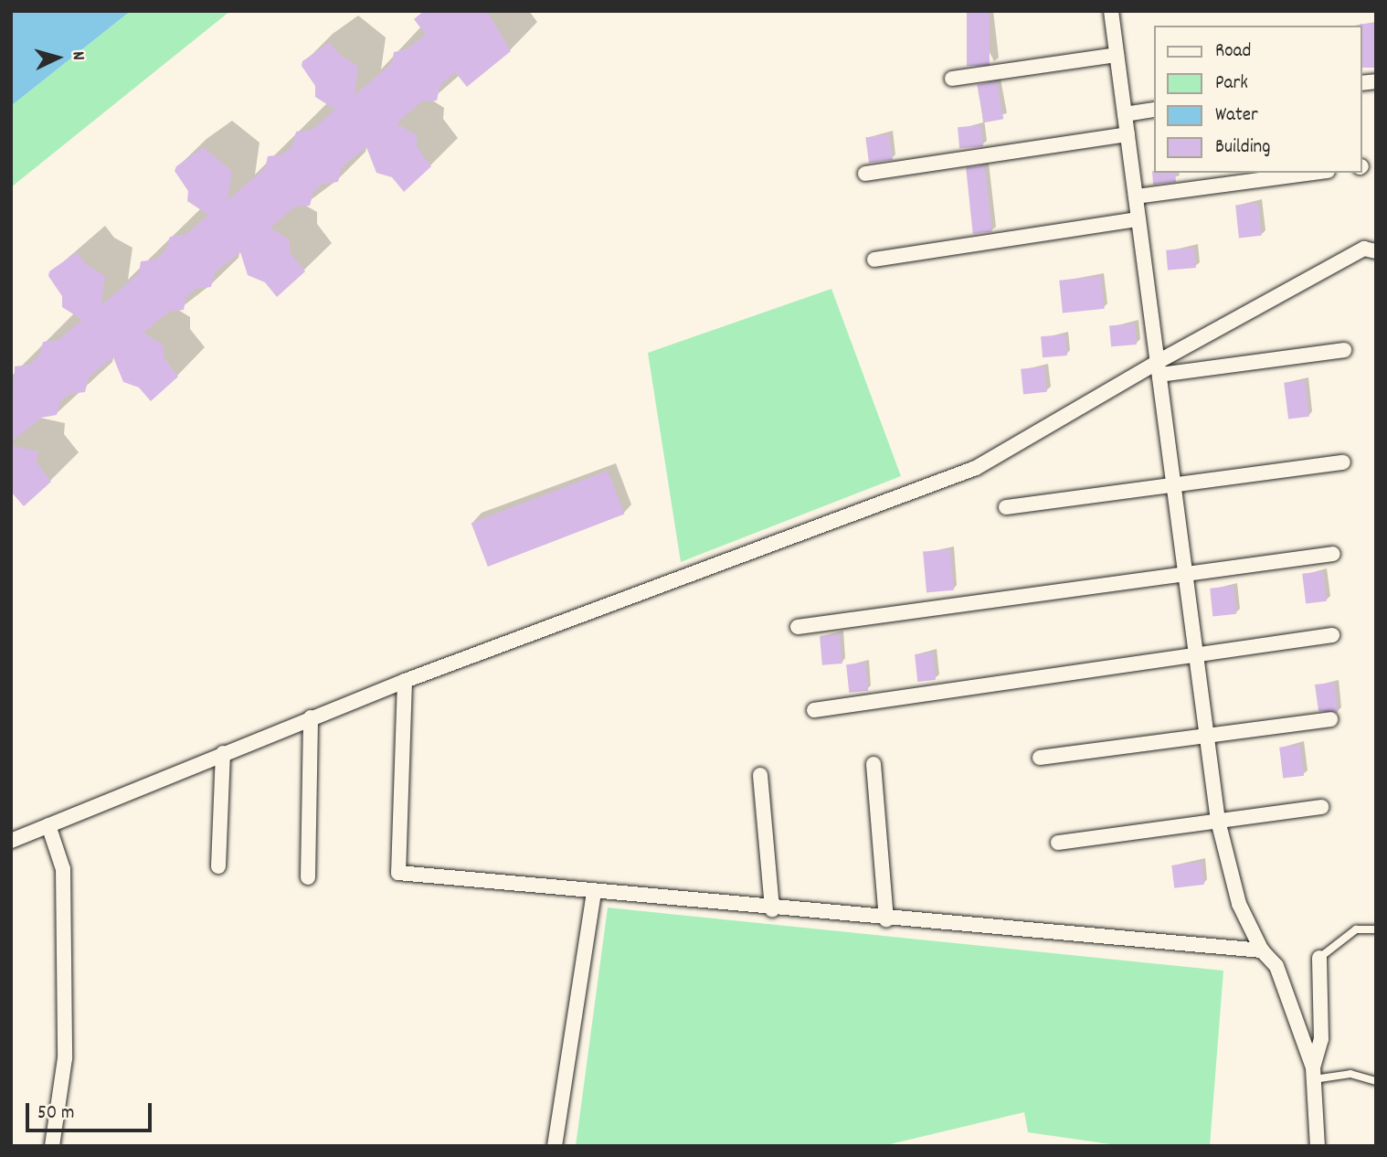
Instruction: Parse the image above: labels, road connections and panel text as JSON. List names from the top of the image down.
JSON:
{
  "legend": [
    "Road",
    "Park",
    "Water",
    "Building"
  ],
  "scale_bar": "50 m",
  "north": "right"
}
